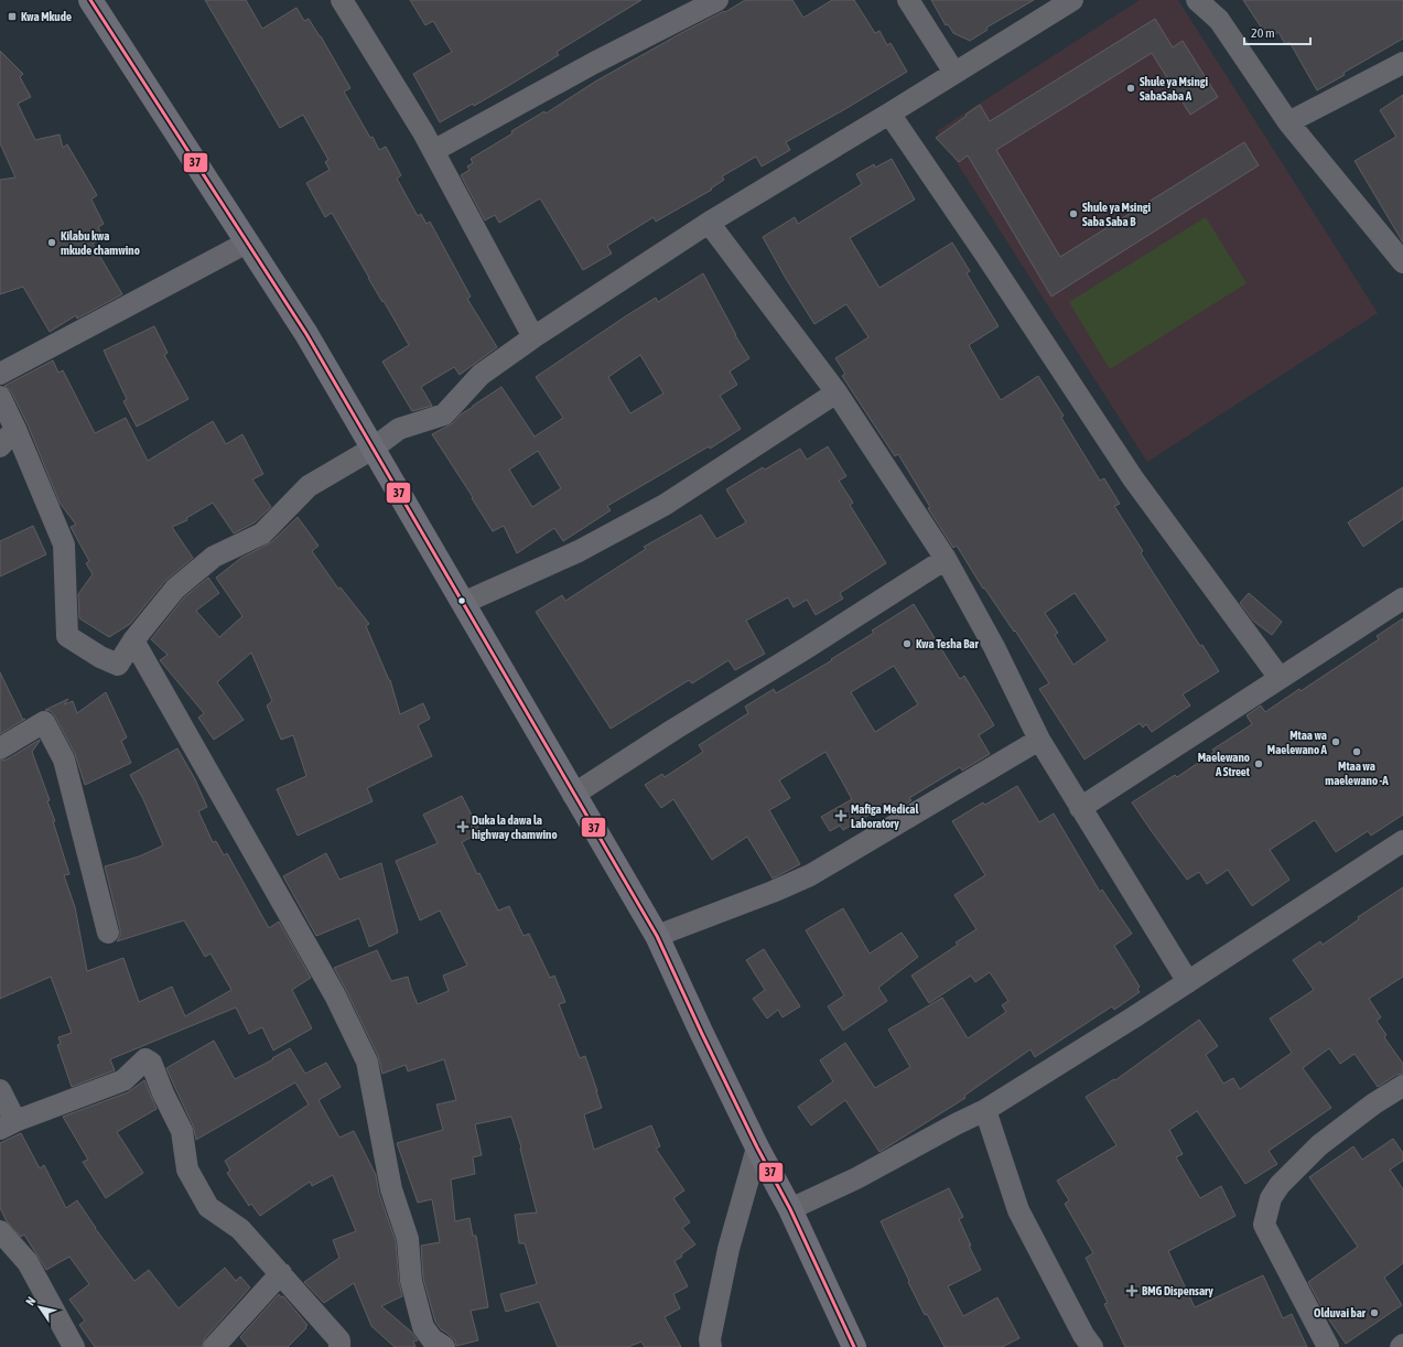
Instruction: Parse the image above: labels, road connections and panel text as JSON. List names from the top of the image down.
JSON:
{
  "places": {
    "transit": ["Kwa Mkude"],
    "other": [
      "Shule ya Msingi SabaSaba A",
      "Shule ya Msingi Saba Saba B",
      "Kilabu kwa mkude chamwino",
      "Kwa Tesha Bar",
      "Mtaa wa Maelewano A",
      "Mtaa wa maelewano -A",
      "Maelewano A Street",
      "Olduvai bar"
    ],
    "health": ["Mafiga Medical Laboratory", "Duka la dawa la highway chamwino", "BMG Dispensary"]
  },
  "lines": ["transit line 37"],
  "scale_bar": "20 m",
  "north": "top left"
}
